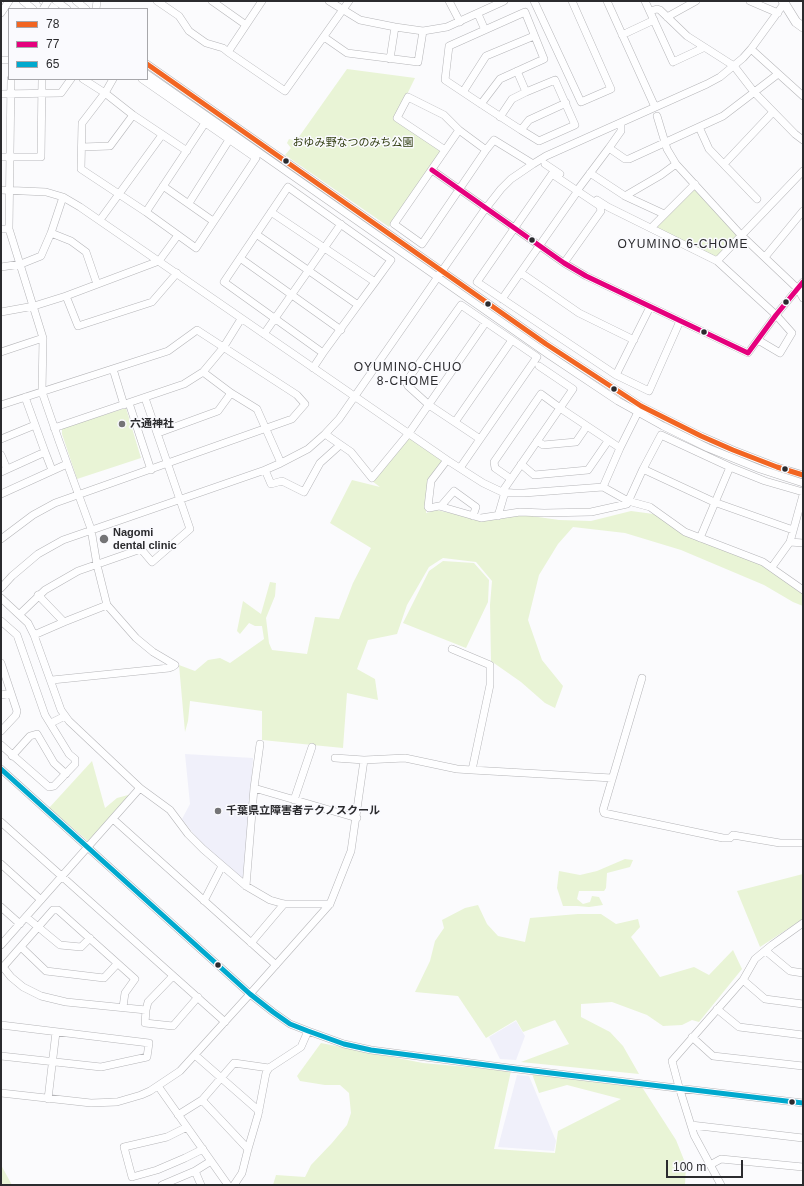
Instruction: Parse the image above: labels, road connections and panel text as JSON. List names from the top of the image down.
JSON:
{
  "districts": ["OYUMINO 6-CHOME", "OYUMINO-CHUO 8-CHOME"],
  "parks": ["おゆみ野なつのみち公園"],
  "places": ["六通神社", "Nagomi dental clinic", "千葉県立障害者テクノスクール"],
  "lines": ["transit line 78", "transit line 77", "transit line 65"],
  "legend": ["78", "77", "65"],
  "scale_bar": "100 m"
}
